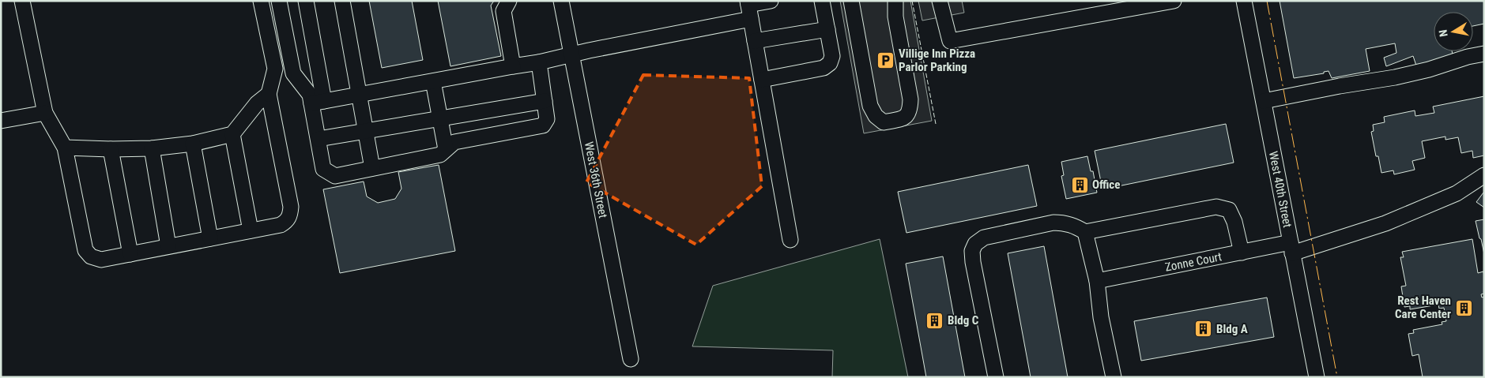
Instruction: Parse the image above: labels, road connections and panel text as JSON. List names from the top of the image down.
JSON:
{
  "streets": {
    "street": ["West 36th Street", "West 40th Street", "Zonne Court"]
  },
  "crossings": [
    ["West 40th Street", "Zonne Court"]
  ],
  "places": {
    "parking": ["Villige Inn Pizza Parlor Parking"],
    "building": [
      "Office",
      "Rest Haven Care Center",
      "Bldg C",
      "Bldg A"
    ]
  },
  "north": "left"
}
